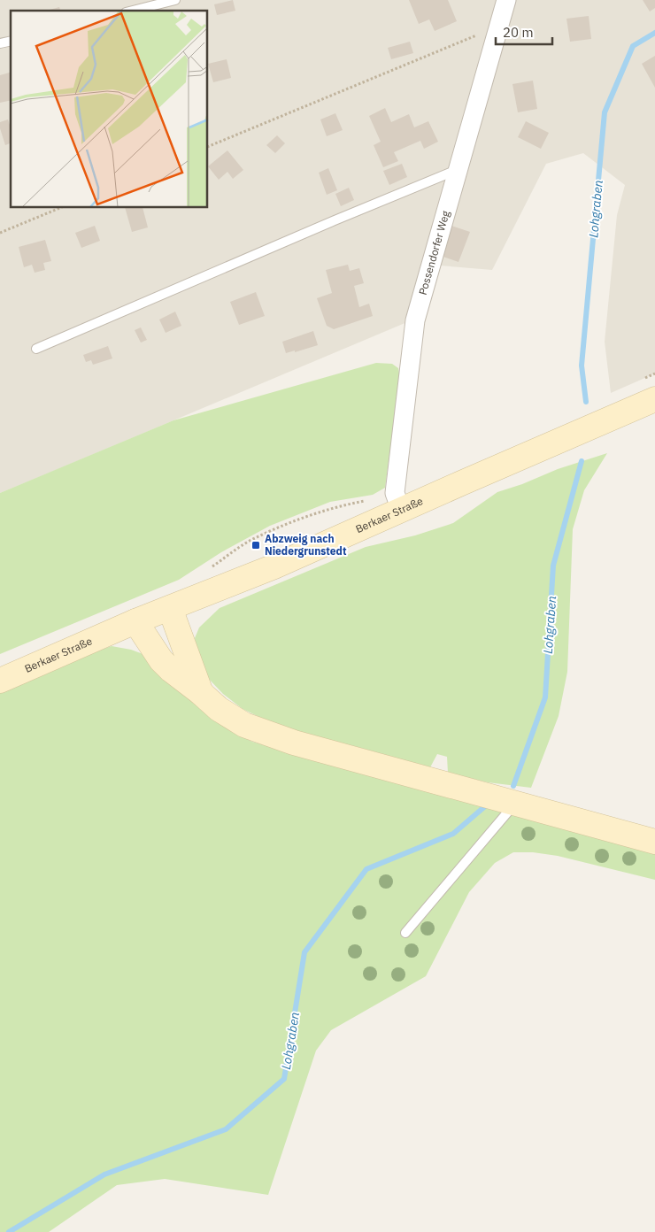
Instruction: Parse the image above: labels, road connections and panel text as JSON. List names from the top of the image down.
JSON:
{
  "streets": {
    "main road": ["Berkaer Straße"],
    "street": ["Possendorfer Weg"]
  },
  "crossings": [
    ["Possendorfer Weg", "Berkaer Straße"]
  ],
  "water": ["Lohgraben"],
  "places": {
    "transit": ["Abzweig nach Niedergrunstedt"]
  },
  "scale_bar": "20 m"
}
